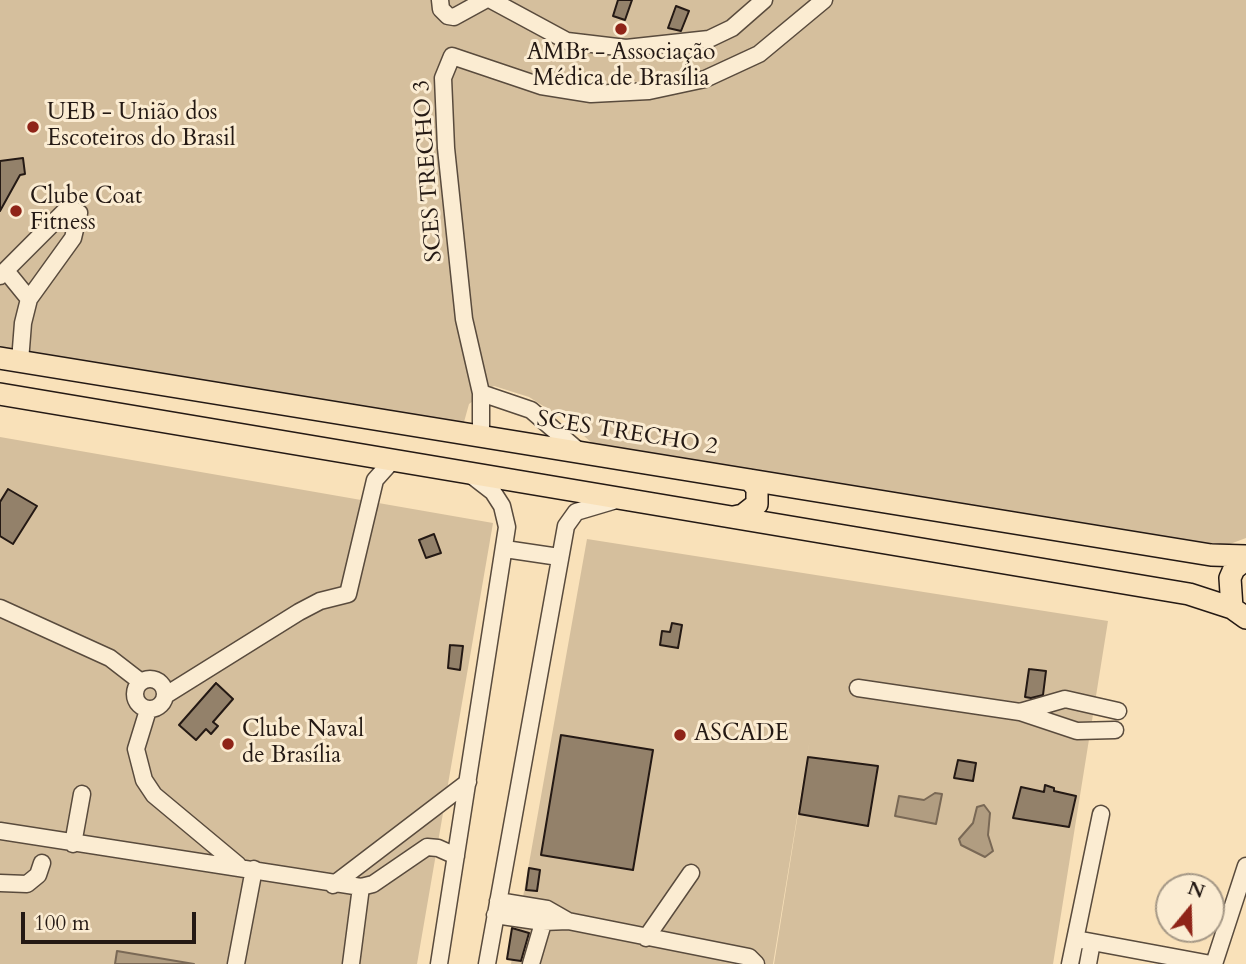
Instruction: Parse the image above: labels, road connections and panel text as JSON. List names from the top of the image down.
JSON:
{
  "streets": {
    "main road": ["SCES TRECHO 2"],
    "street": ["SCES TRECHO 3"]
  },
  "crossings": [
    ["SCES TRECHO 3", "SCES TRECHO 2"]
  ],
  "places": [
    "AMBr - Associação Médica de Brasília",
    "UEB - União dos Escoteiros do Brasil",
    "Clube Coat Fitness",
    "ASCADE",
    "Clube Naval de Brasília"
  ],
  "scale_bar": "100 m",
  "north": "top"
}
